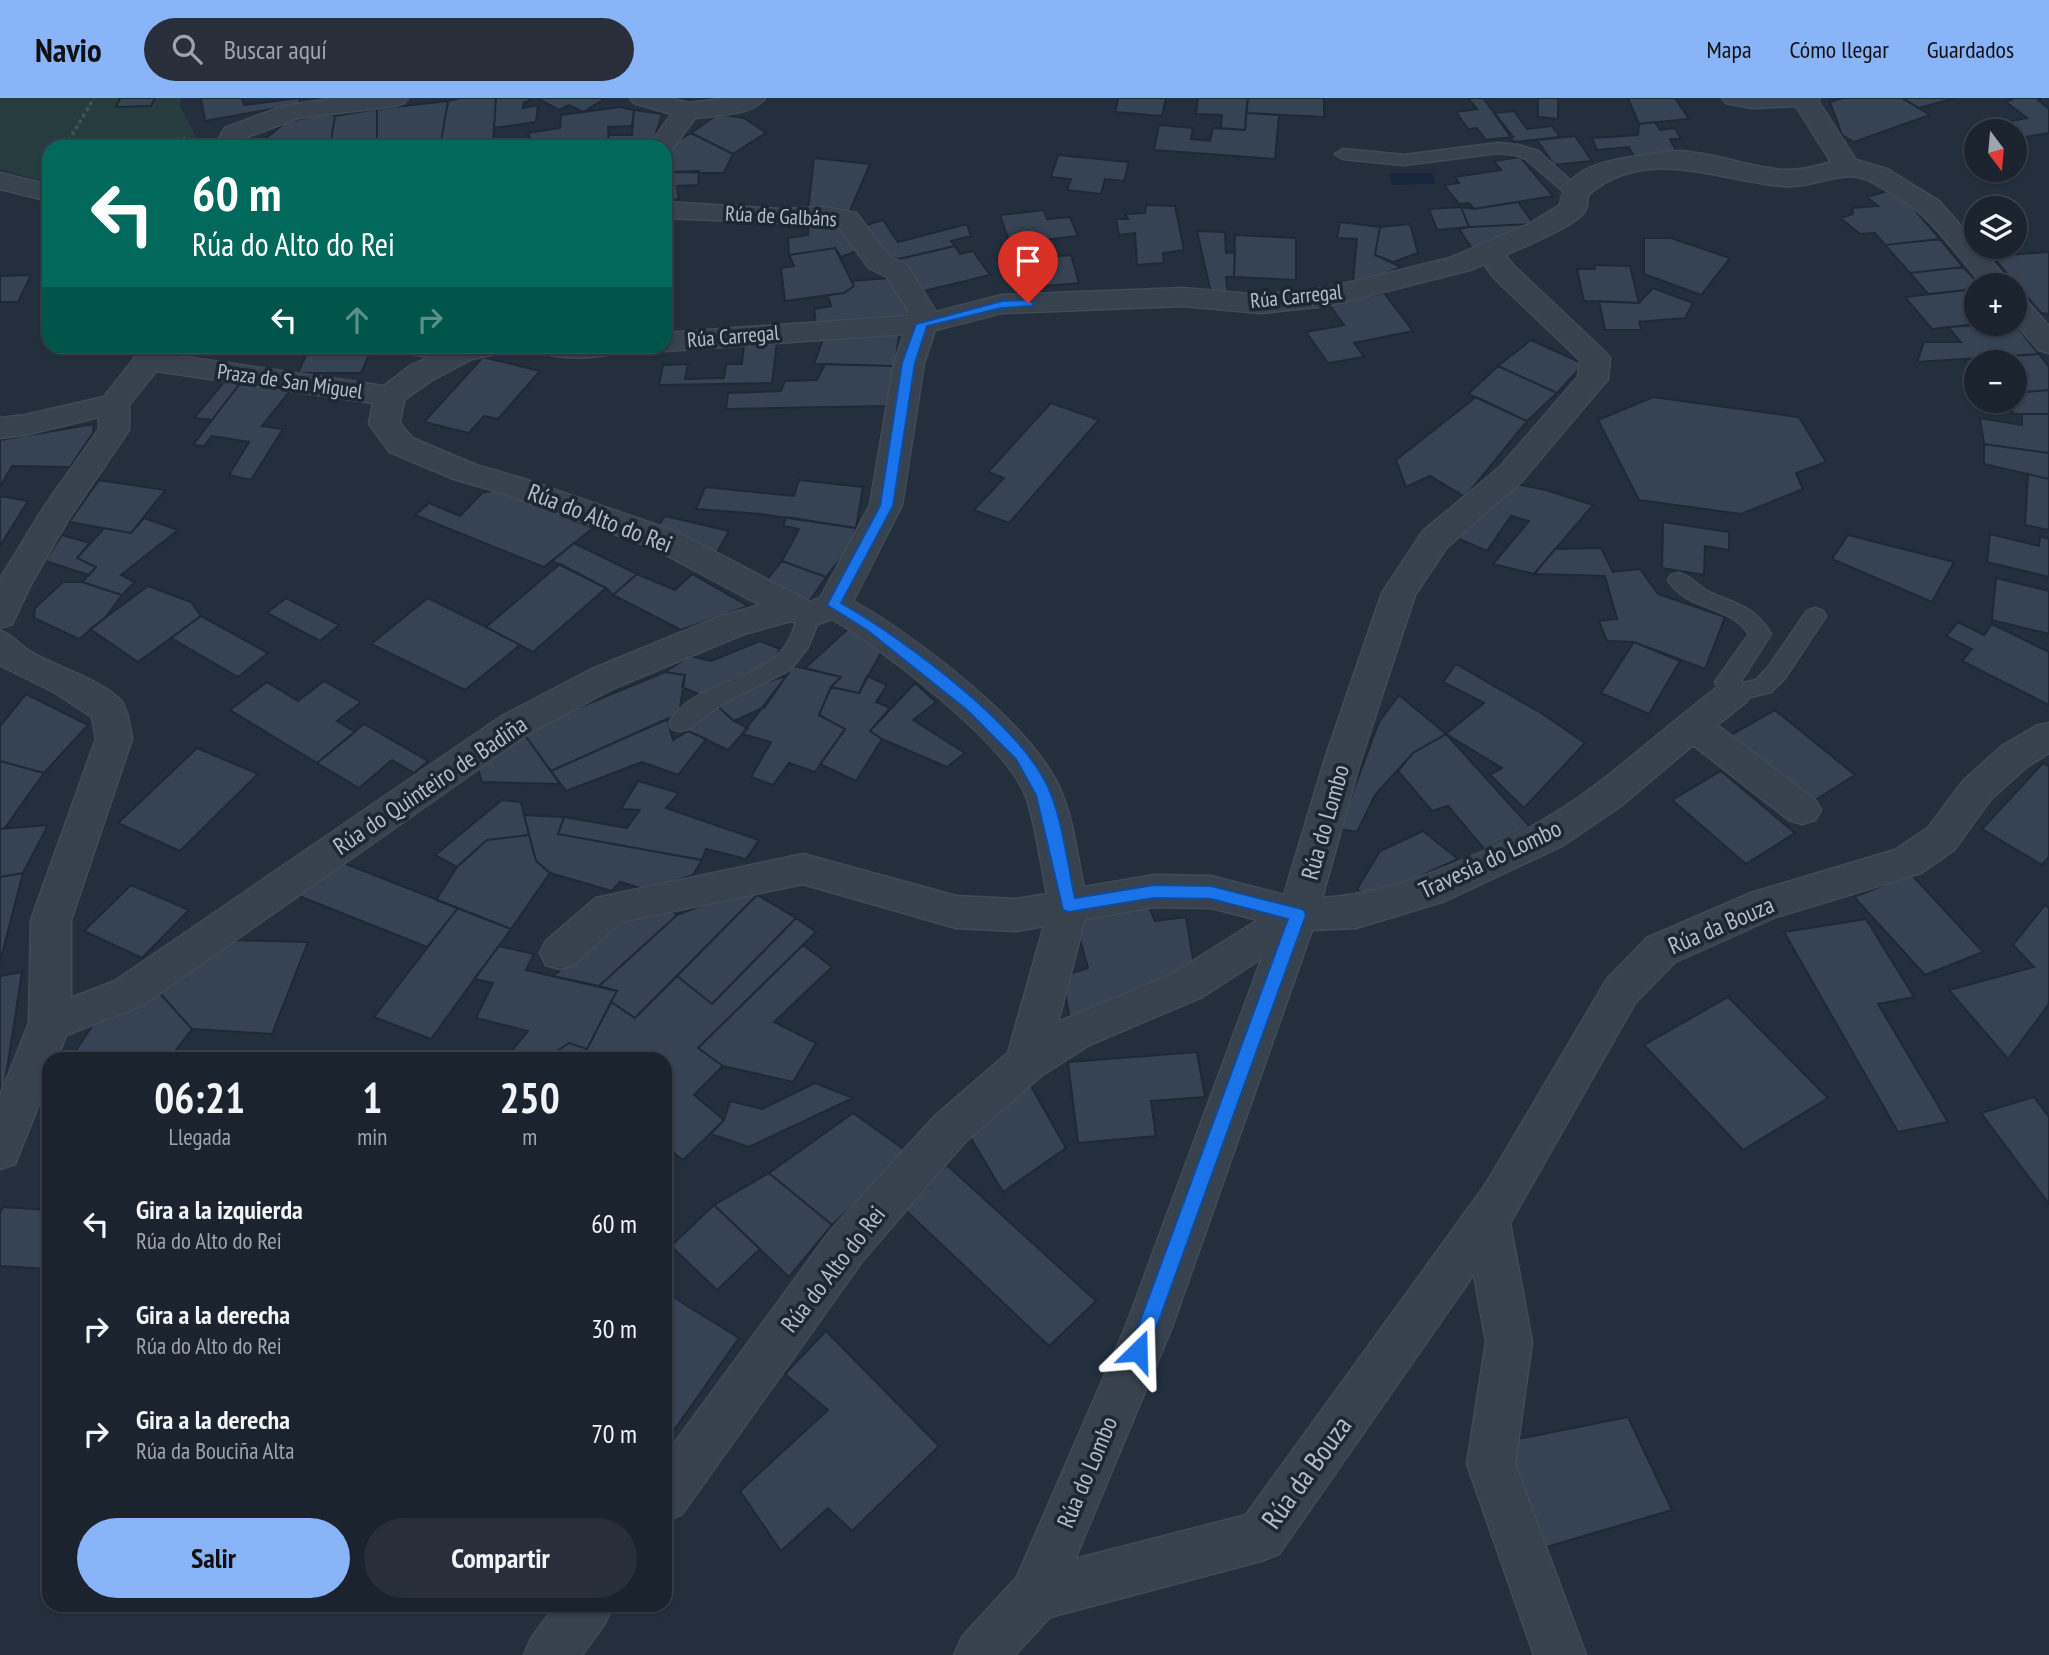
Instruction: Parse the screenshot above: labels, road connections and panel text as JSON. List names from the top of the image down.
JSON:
{
  "streets": {
    "street": [
      "Rúa de Galbáns",
      "Rúa Carregal",
      "Praza de San Miguel",
      "Rúa do Alto do Rei",
      "Rúa do Quinteiro de Badiña",
      "Rúa do Lombo",
      "Travesía do Lombo",
      "Rúa da Bouza"
    ]
  },
  "crossings": [
    ["Rúa de Galbáns", "Rúa Carregal"],
    ["Rúa Carregal", "Rúa do Lombo"],
    ["Praza de San Miguel", "Rúa do Alto do Rei"],
    ["Rúa do Alto do Rei", "Rúa do Quinteiro de Badiña"],
    ["Rúa do Alto do Rei", "Rúa do Lombo"],
    ["Rúa do Alto do Rei", "Travesía do Lombo"],
    ["Rúa do Lombo", "Travesía do Lombo"],
    ["Rúa do Lombo", "Rúa da Bouza"]
  ],
  "north": "bottom",
  "page": {
    "header": "Navio",
    "search": "Buscar aquí",
    "nav": ["Mapa", "Cómo llegar", "Guardados"],
    "map_buttons": ["+", "−"],
    "turn": ["60 m", "Rúa do Alto do Rei"],
    "eta": [
      "06:21",
      "Llegada",
      "1",
      "min",
      "250",
      "m"
    ],
    "list": [
      {
        "name": "Gira a la izquierda",
        "note": "Rúa do Alto do Rei",
        "value": "60 m"
      },
      {
        "name": "Gira a la derecha",
        "note": "Rúa do Alto do Rei",
        "value": "30 m"
      },
      {
        "name": "Gira a la derecha",
        "note": "Rúa da Bouciña Alta",
        "value": "70 m"
      }
    ],
    "buttons": ["Salir", "Compartir"]
  }
}
